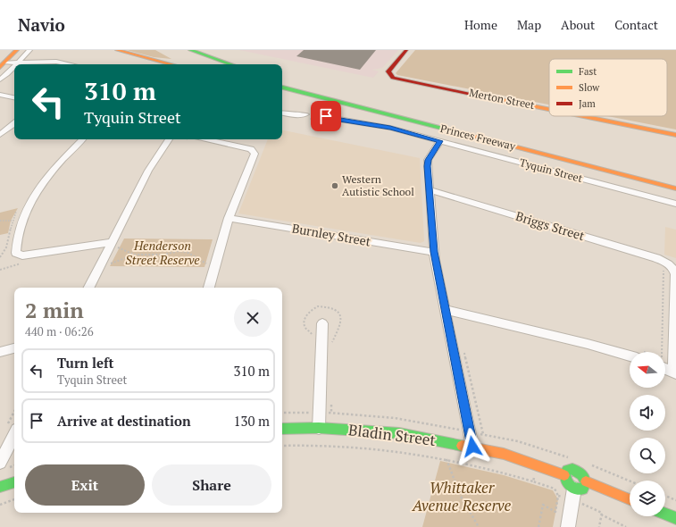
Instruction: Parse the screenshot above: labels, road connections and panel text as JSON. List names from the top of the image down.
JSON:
{
  "streets": {
    "main road": ["Merton Street", "Princes Freeway", "Bladin Street"],
    "street": ["Tyquin Street", "Briggs Street", "Burnley Street"]
  },
  "parks": ["Henderson Street Reserve", "Whittaker Avenue Reserve"],
  "places": ["Western Autistic School"],
  "legend": ["Fast", "Slow", "Jam"],
  "north": "left",
  "page": {
    "header": "Navio",
    "nav": [
      "Home",
      "Map",
      "About",
      "Contact"
    ],
    "turn": ["310 m", "Tyquin Street"],
    "heading": ["2 min", "440 m · 06:26"],
    "list": [
      {
        "name": "Turn left",
        "note": "Tyquin Street",
        "value": "310 m"
      },
      {
        "name": "Arrive at destination",
        "value": "130 m"
      }
    ],
    "buttons": ["Exit", "Share"]
  }
}
